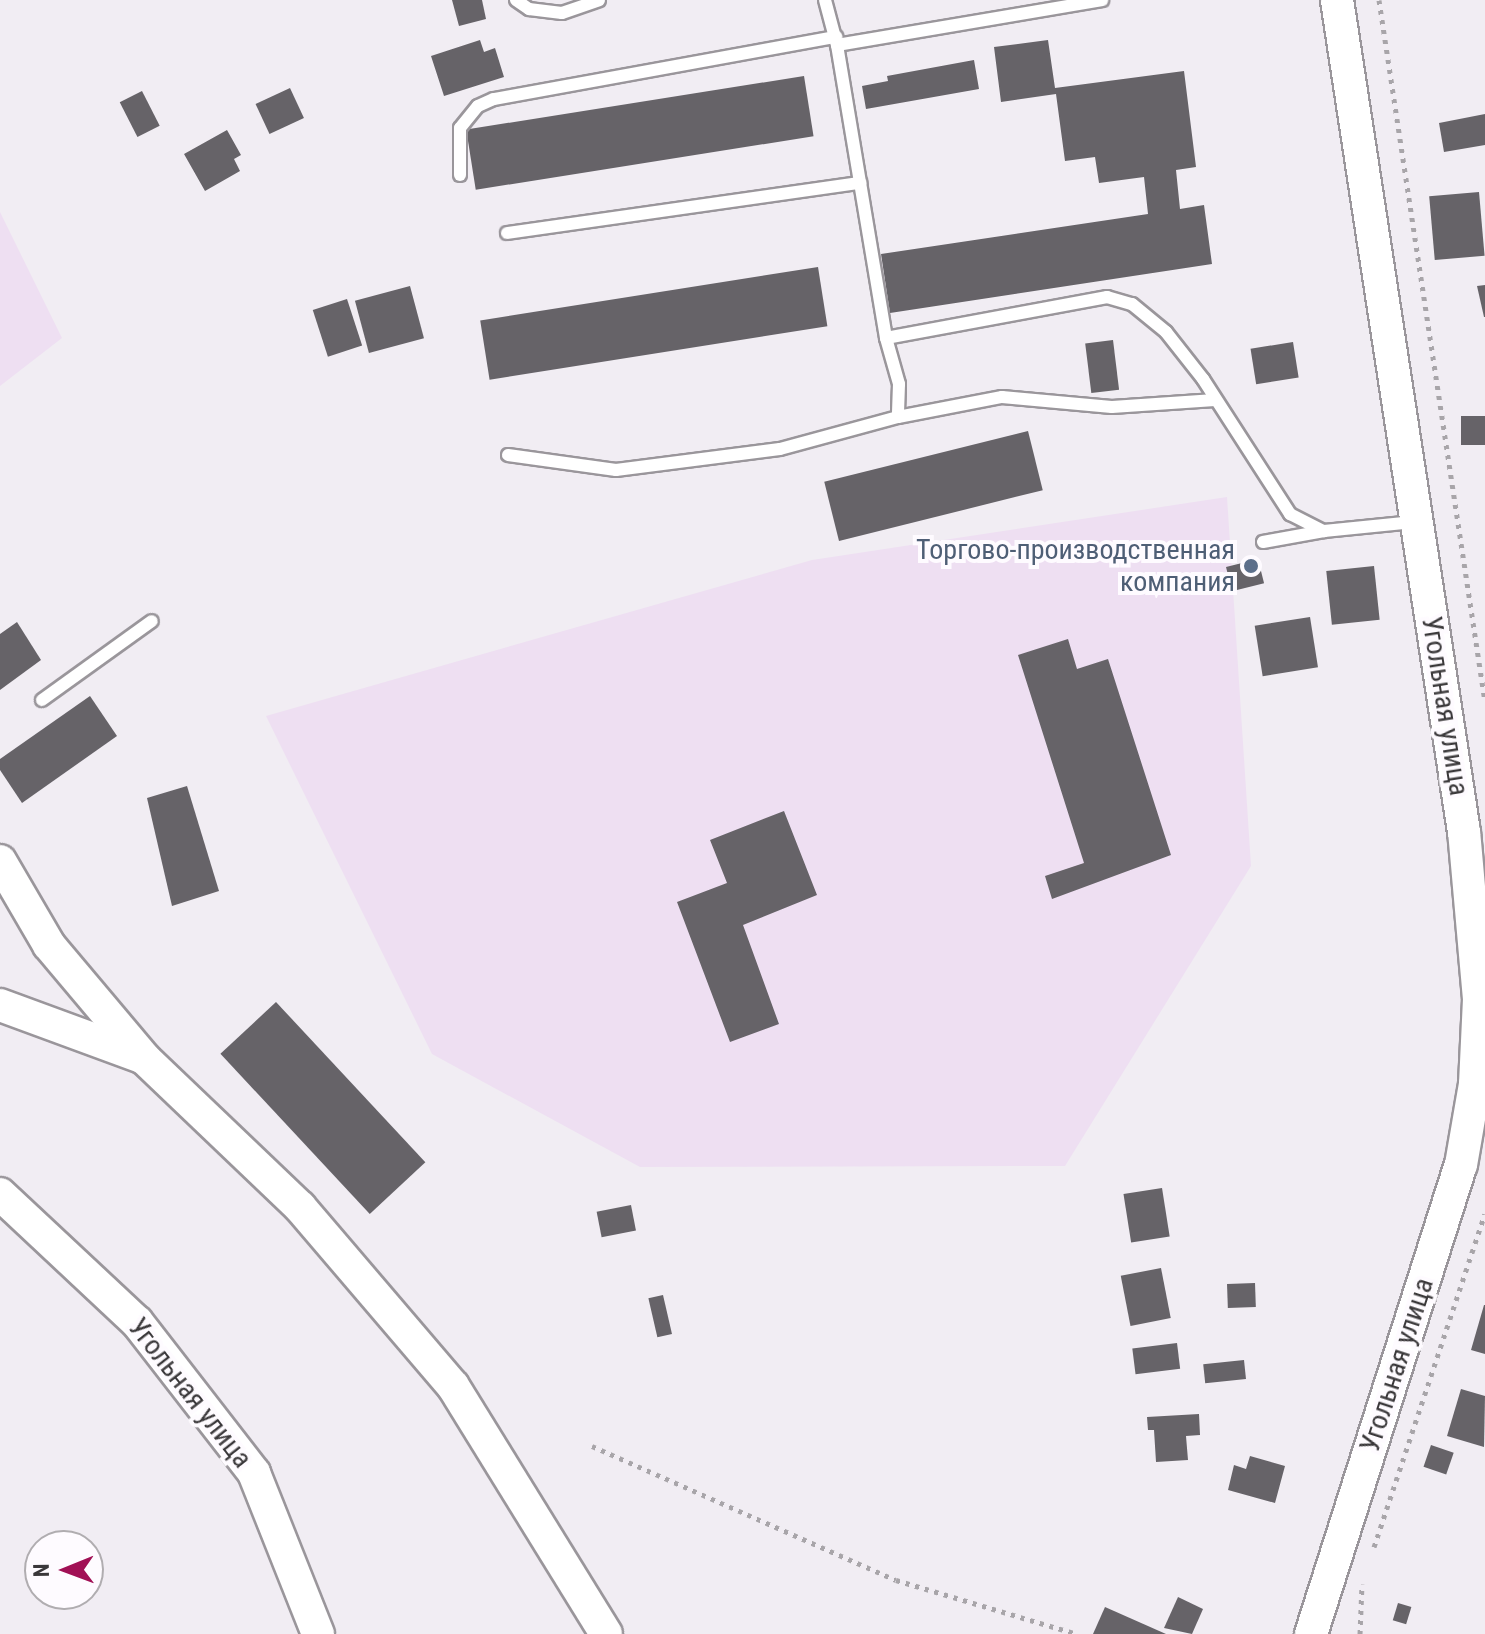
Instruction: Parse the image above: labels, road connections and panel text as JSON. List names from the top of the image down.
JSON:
{
  "streets": {
    "main road": ["Угольная улица"]
  },
  "places": ["Торгово-производственная компания"],
  "north": "left"
}
